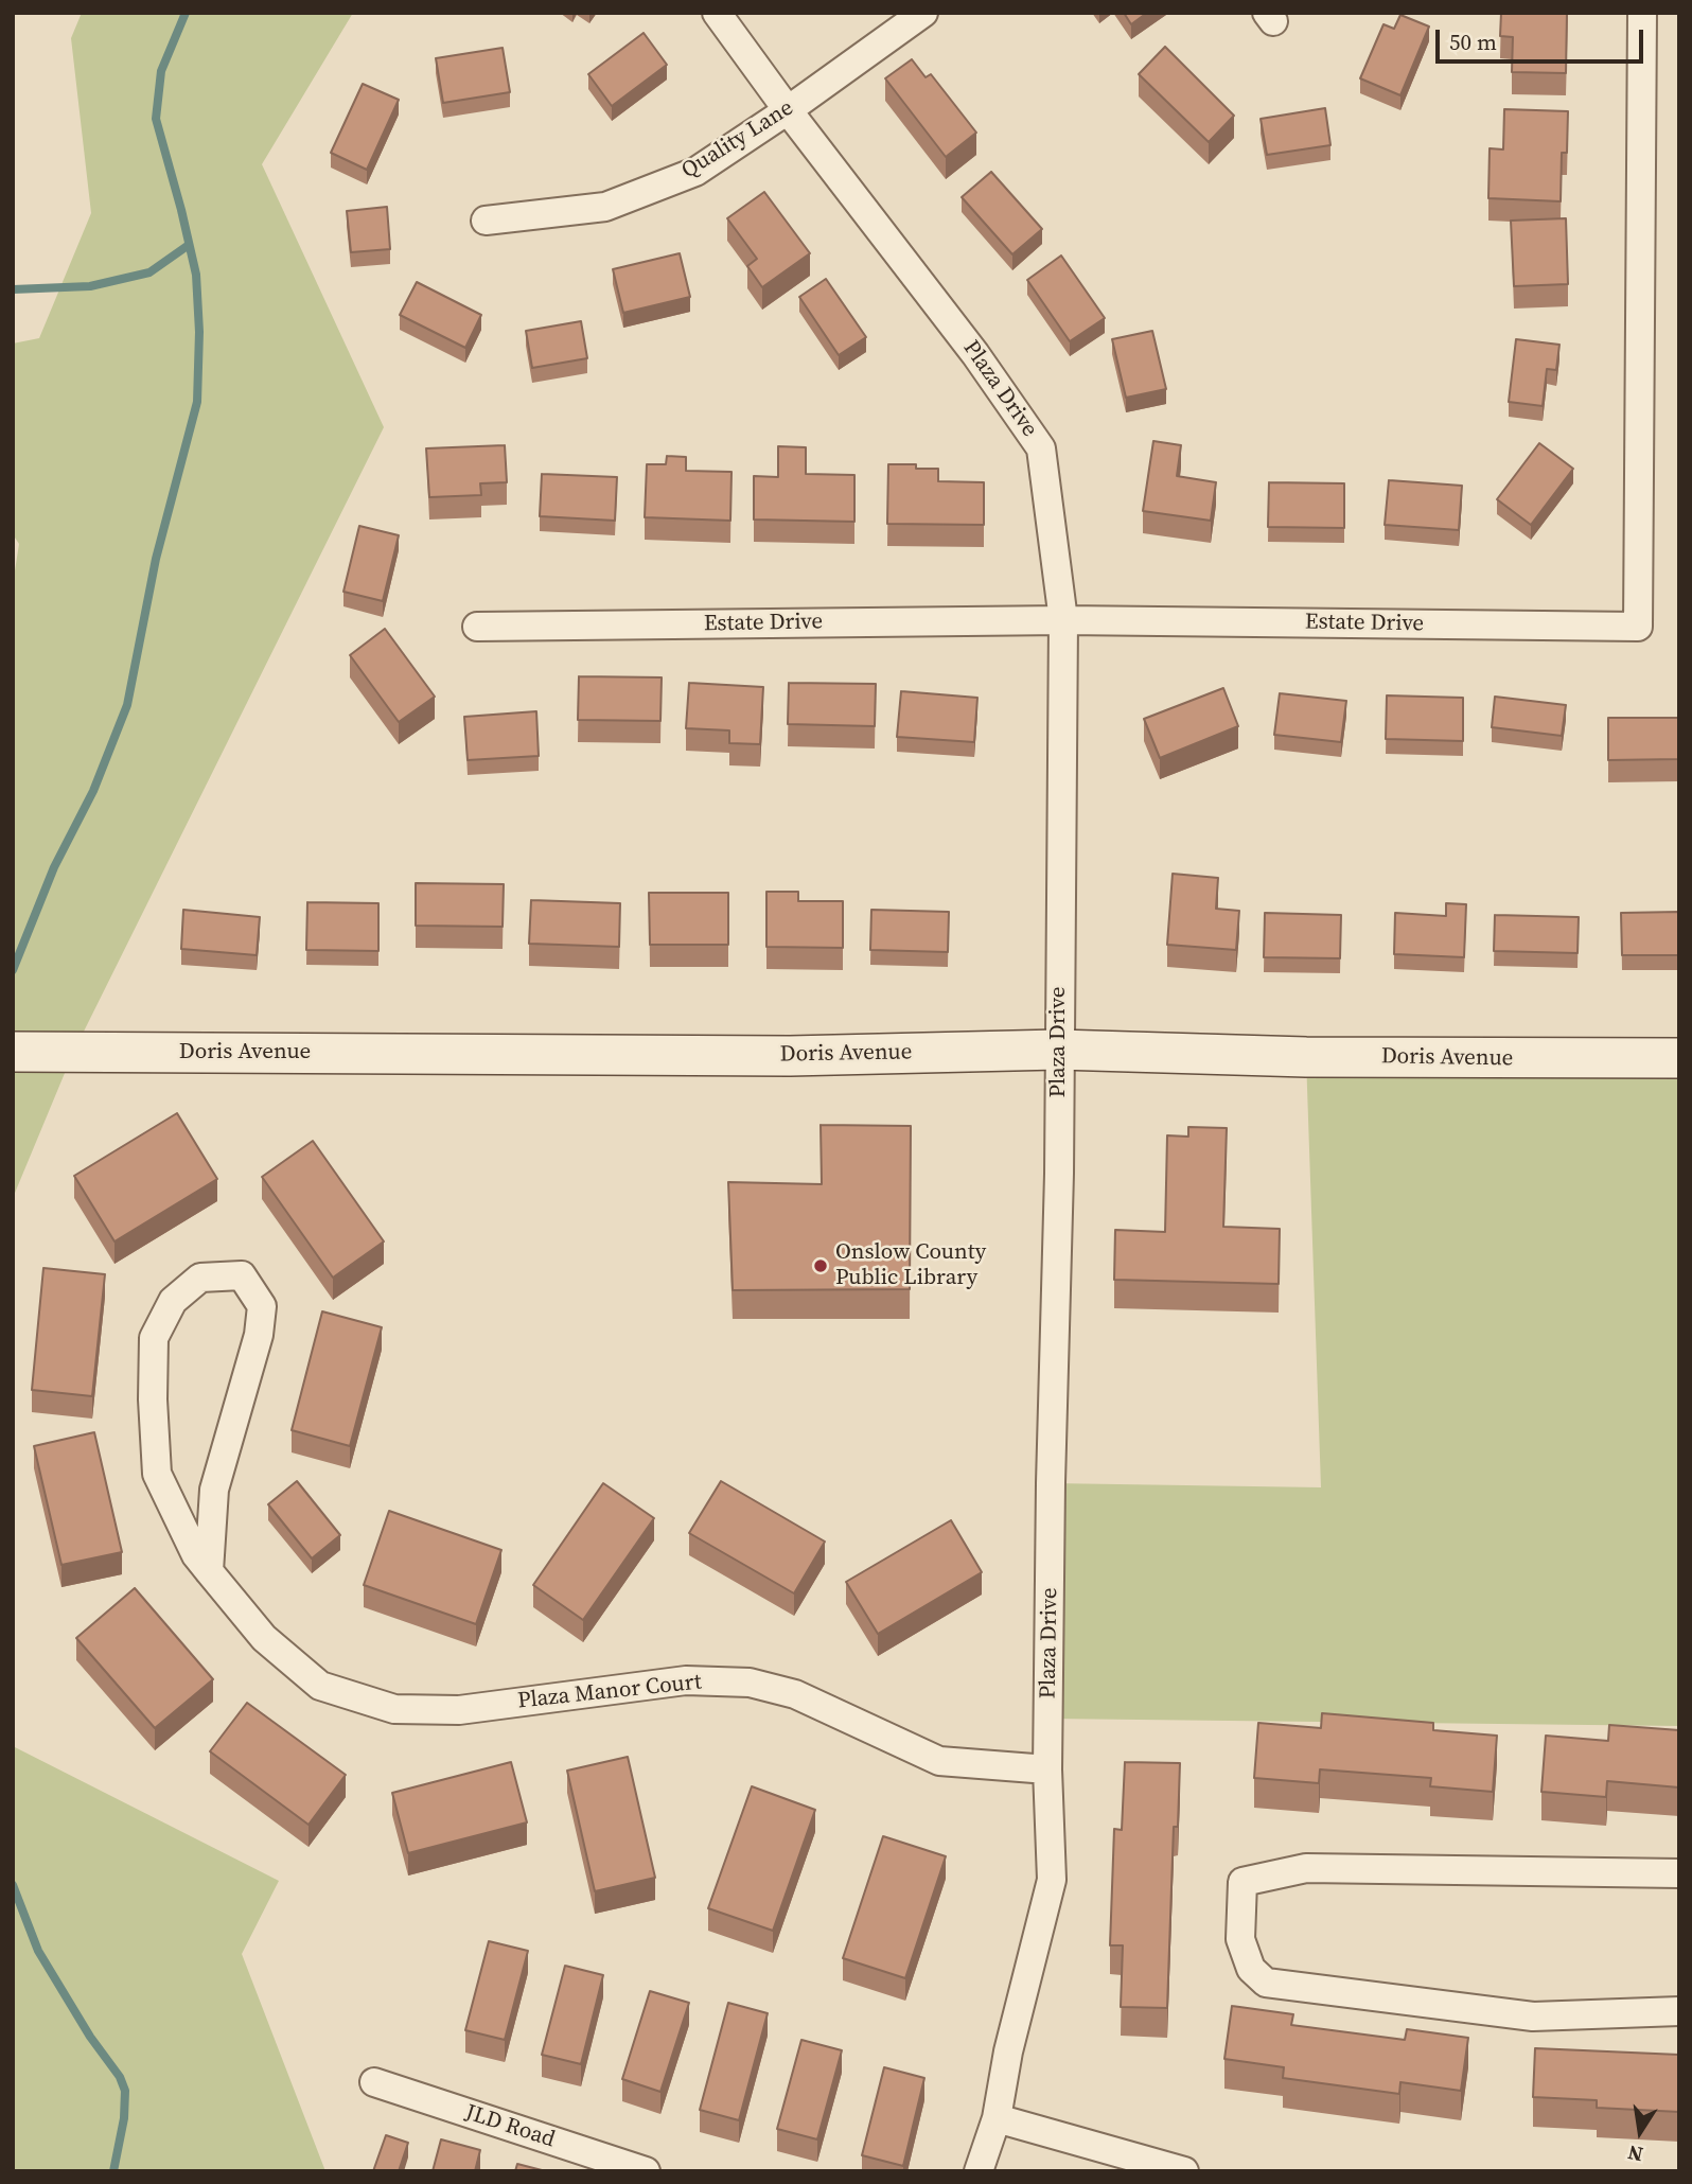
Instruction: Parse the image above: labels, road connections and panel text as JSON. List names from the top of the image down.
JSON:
{
  "streets": {
    "street": [
      "Quality Lane",
      "Plaza Drive",
      "Estate Drive",
      "Doris Avenue",
      "Plaza Manor Court",
      "JLD Road"
    ]
  },
  "crossings": [
    ["Quality Lane", "Plaza Drive"],
    ["Plaza Drive", "Estate Drive"],
    ["Plaza Drive", "Doris Avenue"],
    ["Plaza Drive", "Plaza Manor Court"]
  ],
  "places": ["Onslow County Public Library"],
  "scale_bar": "50 m",
  "north": "bottom"
}
